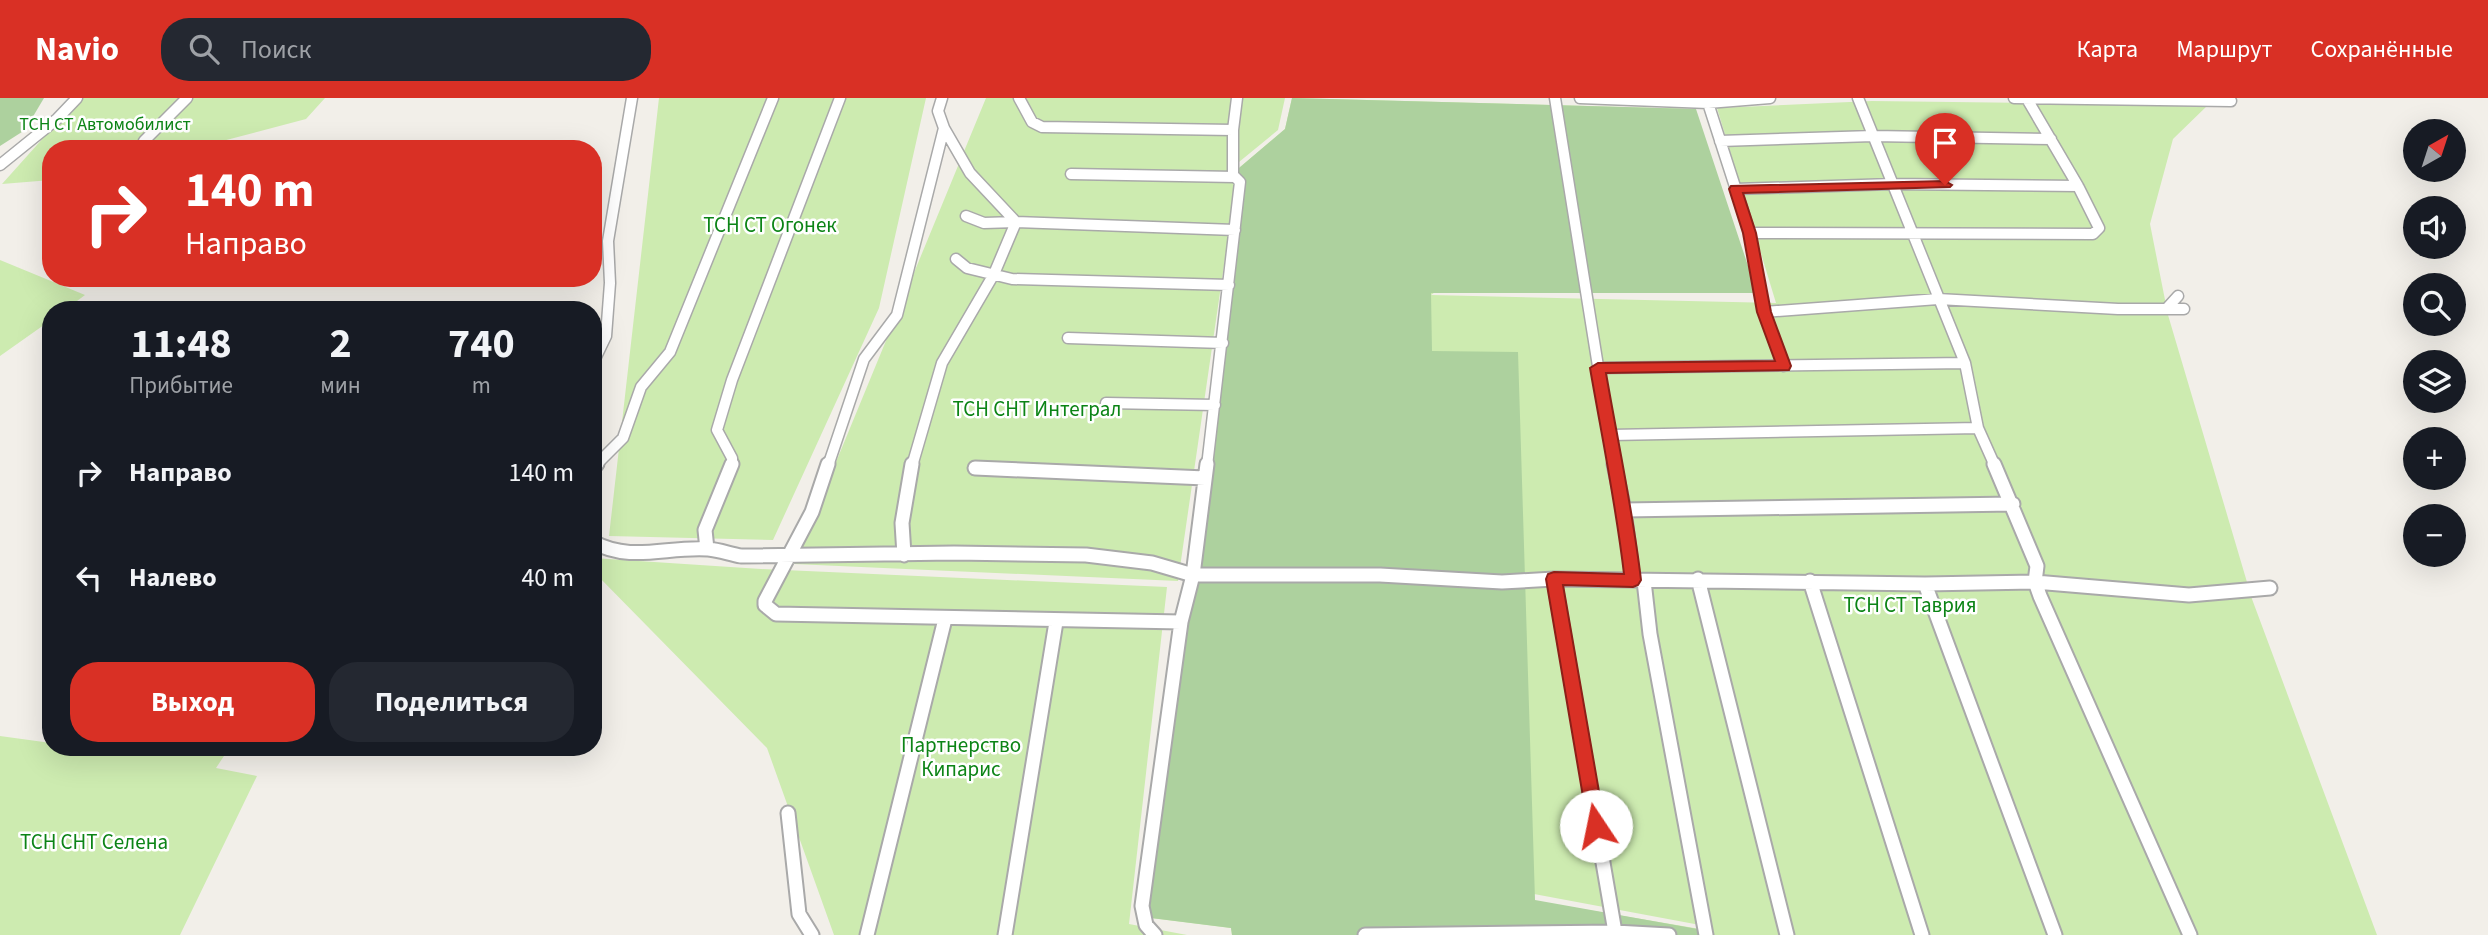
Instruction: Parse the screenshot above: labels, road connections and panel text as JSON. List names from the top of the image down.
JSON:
{
  "parks": [
    "ТСН СТ Автомобилист",
    "ТСН СТ Огонек",
    "ТСН СНТ Интеграл",
    "ТСН СТ Таврия",
    "Партнерство Кипарис",
    "ТСН СНТ Селена"
  ],
  "north": "top right",
  "page": {
    "header": "Navio",
    "search": "Поиск",
    "nav": ["Карта", "Маршрут", "Сохранённые"],
    "map_buttons": ["+", "−"],
    "turn": ["140 m", "Направо"],
    "eta": [
      "11:48",
      "Прибытие",
      "2",
      "мин",
      "740",
      "m"
    ],
    "list": [
      {
        "name": "Направо",
        "value": "140 m"
      },
      {
        "name": "Налево",
        "value": "40 m"
      }
    ],
    "buttons": ["Выход", "Поделиться"]
  }
}
